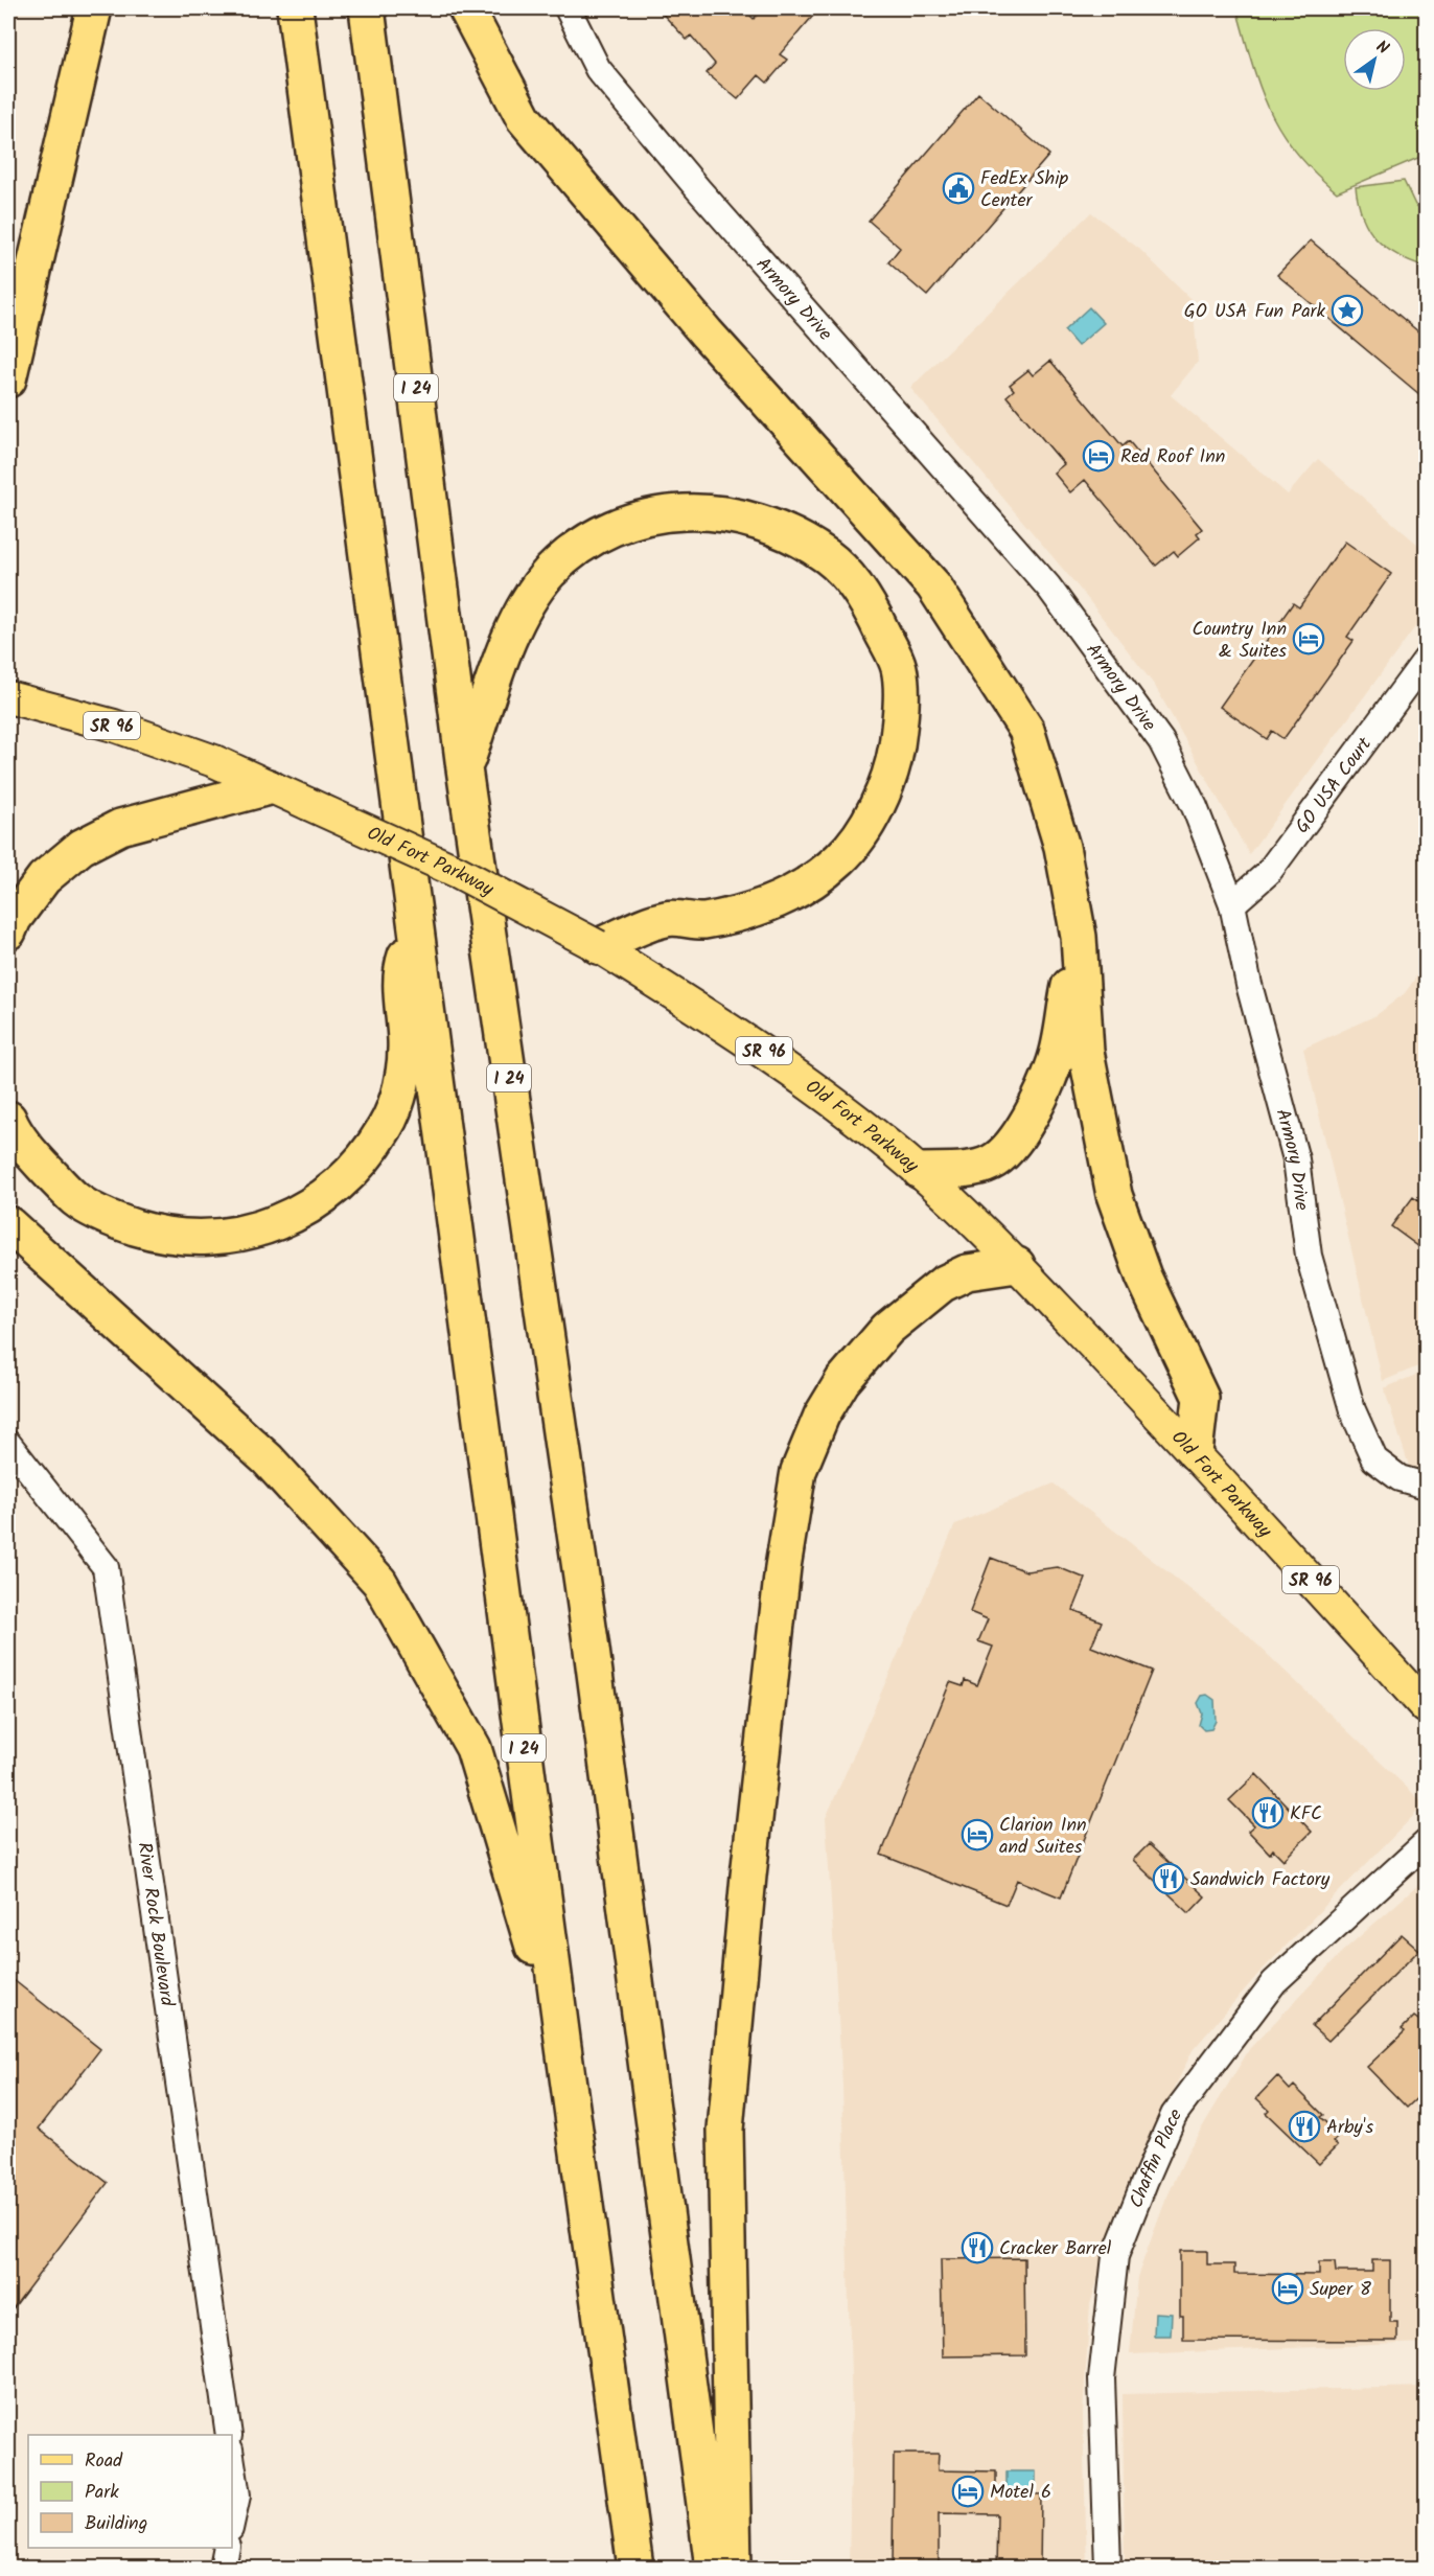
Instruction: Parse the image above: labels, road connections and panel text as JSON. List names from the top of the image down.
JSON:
{
  "streets": {
    "highway": ["I 24"],
    "main road": ["SR 96", "Old Fort Parkway"],
    "street": [
      "Armory Drive",
      "GO USA Court",
      "River Rock Boulevard",
      "Chaffin Place"
    ]
  },
  "crossings": [
    ["Armory Drive", "GO USA Court"]
  ],
  "places": {
    "public building": ["FedEx Ship Center"],
    "place": ["GO USA Fun Park"],
    "hotel": [
      "Red Roof Inn",
      "Country Inn & Suites",
      "Clarion Inn and Suites",
      "Super 8",
      "Motel 6"
    ],
    "restaurant": [
      "KFC",
      "Sandwich Factory",
      "Arby's",
      "Cracker Barrel"
    ]
  },
  "legend": ["Road", "Park", "Building"],
  "north": "top right"
}
